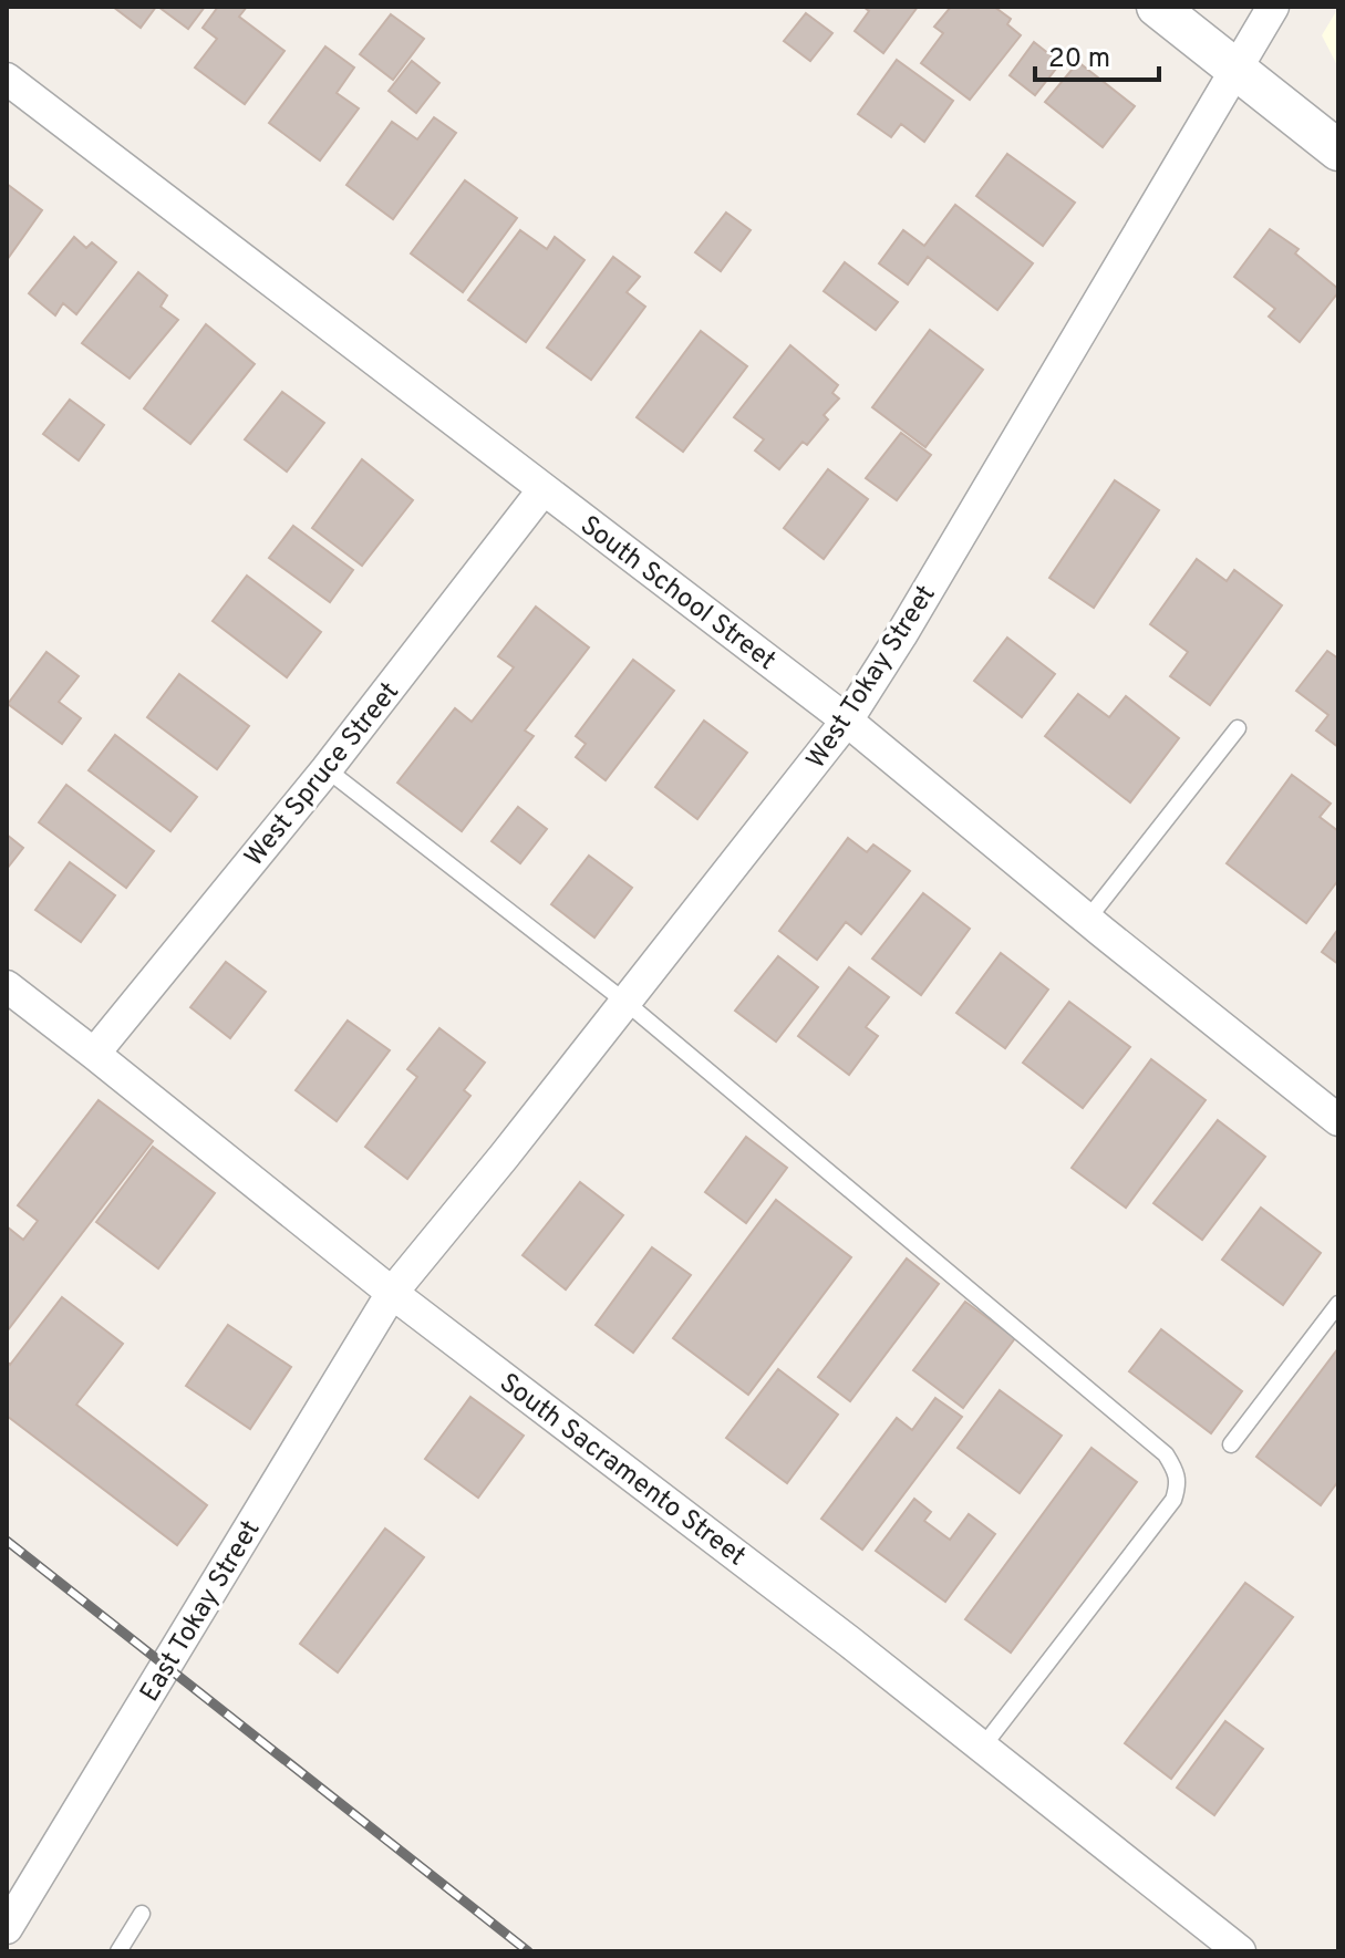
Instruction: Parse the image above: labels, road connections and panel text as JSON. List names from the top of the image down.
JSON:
{
  "streets": {
    "street": [
      "South School Street",
      "West Tokay Street",
      "West Spruce Street",
      "South Sacramento Street",
      "East Tokay Street"
    ]
  },
  "crossings": [
    ["South School Street", "West Tokay Street"],
    ["South School Street", "West Spruce Street"],
    ["West Tokay Street", "South Sacramento Street"],
    ["West Tokay Street", "East Tokay Street"],
    ["West Spruce Street", "South Sacramento Street"],
    ["South Sacramento Street", "East Tokay Street"]
  ],
  "scale_bar": "20 m"
}
